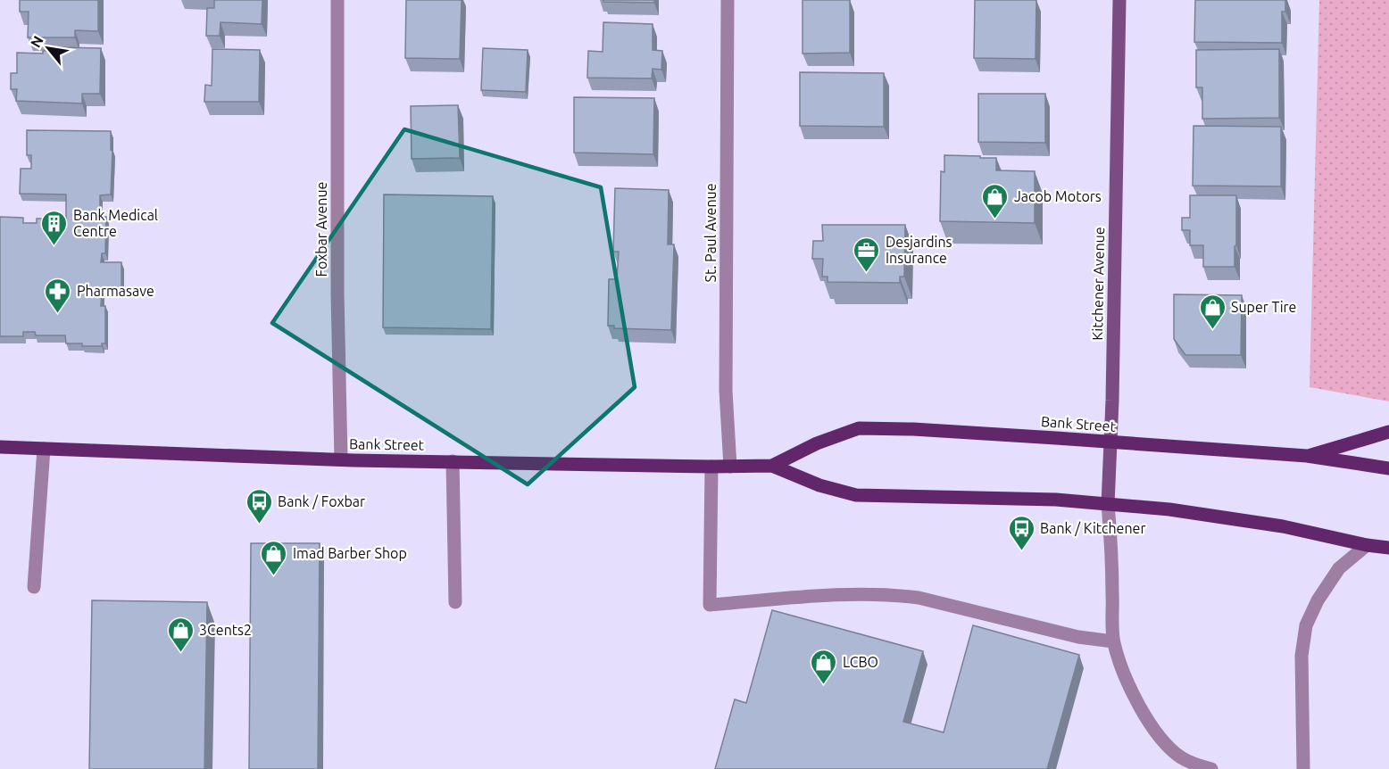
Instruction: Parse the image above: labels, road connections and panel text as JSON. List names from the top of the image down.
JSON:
{
  "streets": {
    "main road": ["Bank Street"],
    "street": ["Foxbar Avenue", "St. Paul Avenue", "Kitchener Avenue"]
  },
  "crossings": [
    ["Foxbar Avenue", "Bank Street"],
    ["St. Paul Avenue", "Bank Street"],
    ["Kitchener Avenue", "Bank Street"]
  ],
  "places": {
    "shop": [
      "Jacob Motors",
      "Super Tire",
      "Imad Barber Shop",
      "3Cents2",
      "LCBO"
    ],
    "building": ["Bank Medical Centre"],
    "office": ["Desjardins Insurance"],
    "pharmacy": ["Pharmasave"],
    "bus stop": ["Bank / Foxbar", "Bank / Kitchener"]
  },
  "north": "top left"
}
